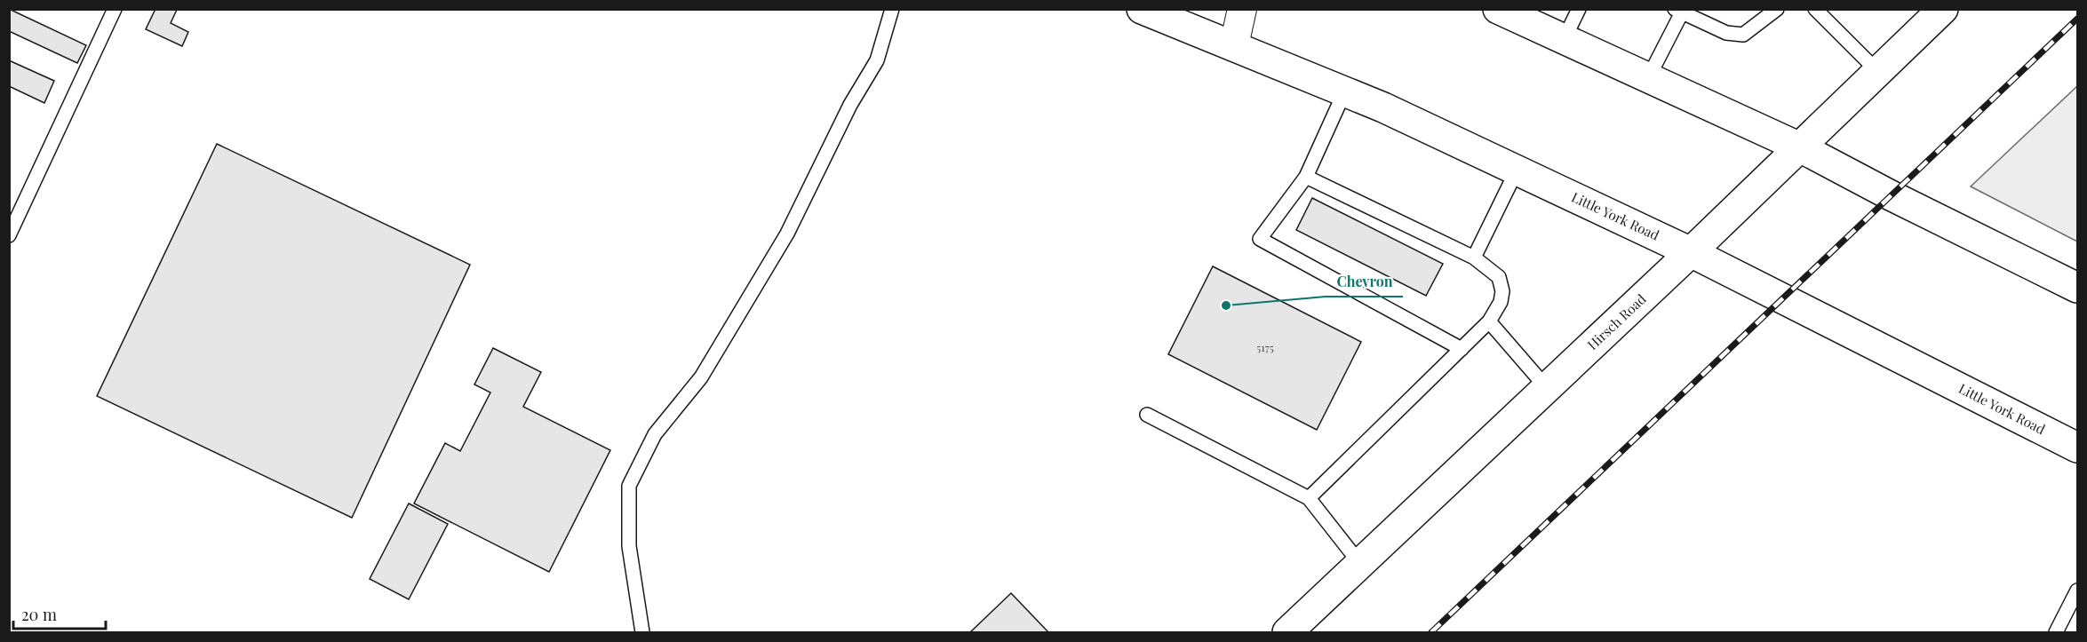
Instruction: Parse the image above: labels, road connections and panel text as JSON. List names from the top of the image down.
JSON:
{
  "streets": {
    "main road": ["Little York Road", "Hirsch Road"]
  },
  "crossings": [
    ["Little York Road", "Hirsch Road"]
  ],
  "places": ["Chevron"],
  "house_numbers": ["5175"],
  "scale_bar": "20 m"
}
